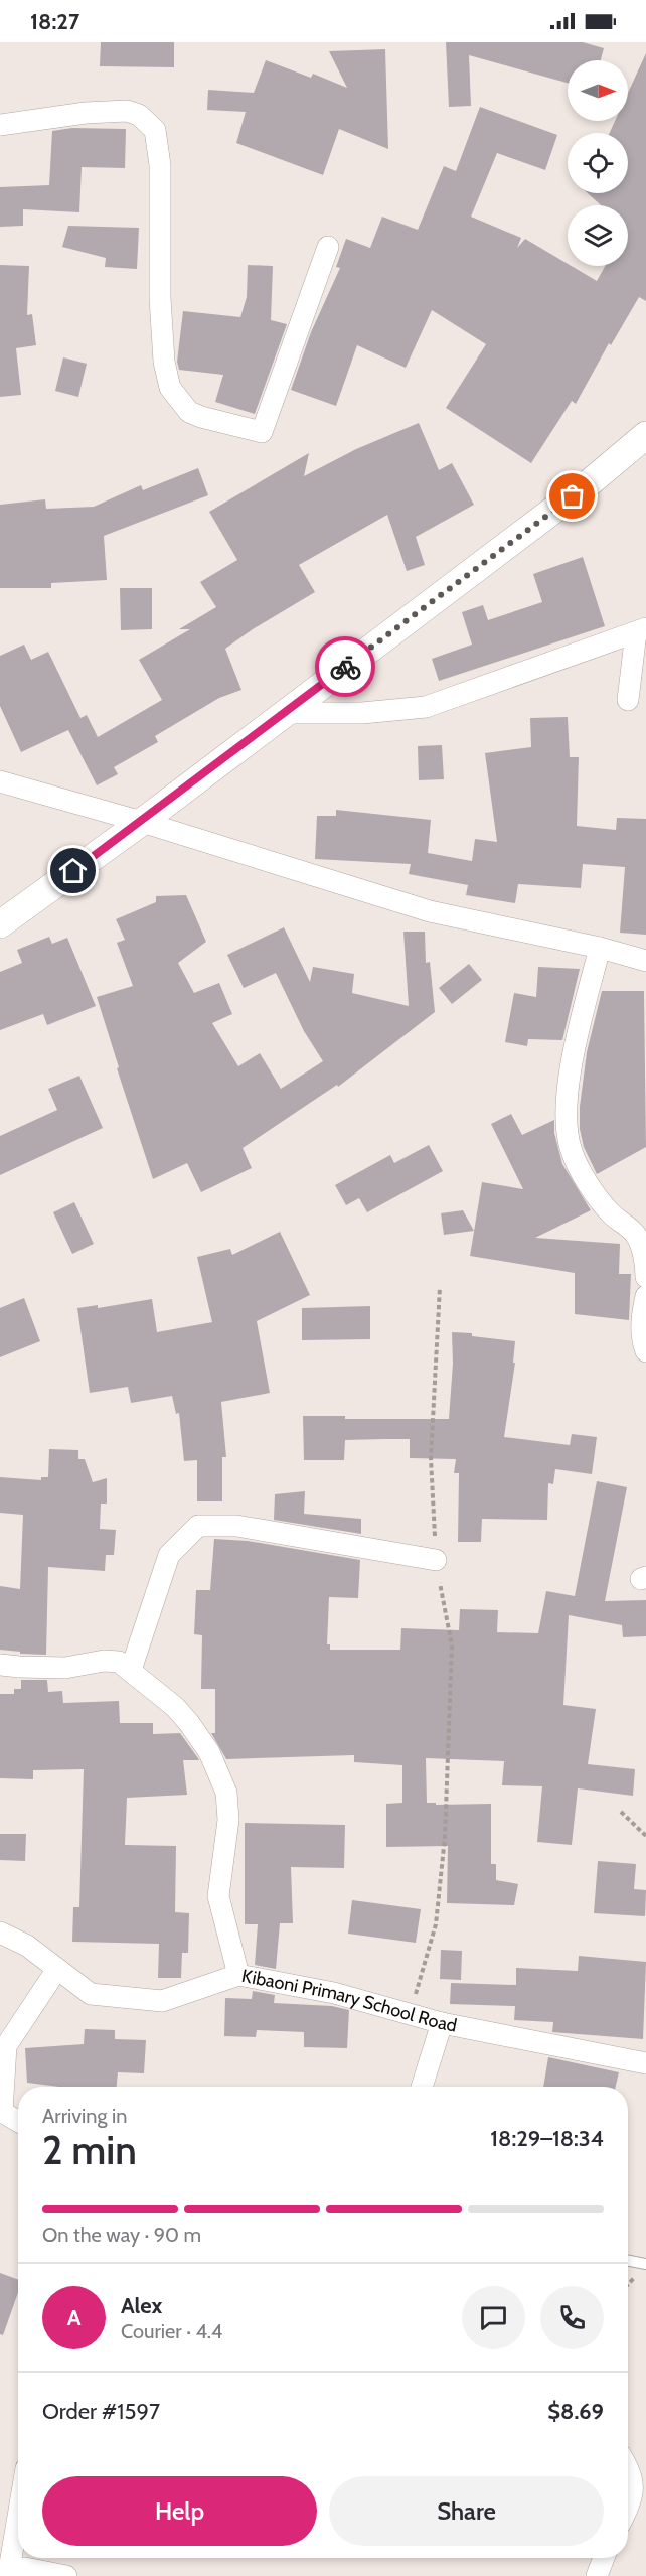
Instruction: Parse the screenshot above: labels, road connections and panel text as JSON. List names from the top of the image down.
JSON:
{
  "streets": {
    "street": ["Kibaoni Primary School Road"]
  },
  "north": "right",
  "page": {
    "status": "18:27",
    "heading": ["2 min", "Arriving in", "18:29–18:34"],
    "panel": [
      "Alex",
      "Courier · 4.4",
      "Order #1597",
      "$8.69"
    ],
    "bar": "On the way · 90 m",
    "round": "A",
    "buttons": ["Help", "Share"]
  }
}
